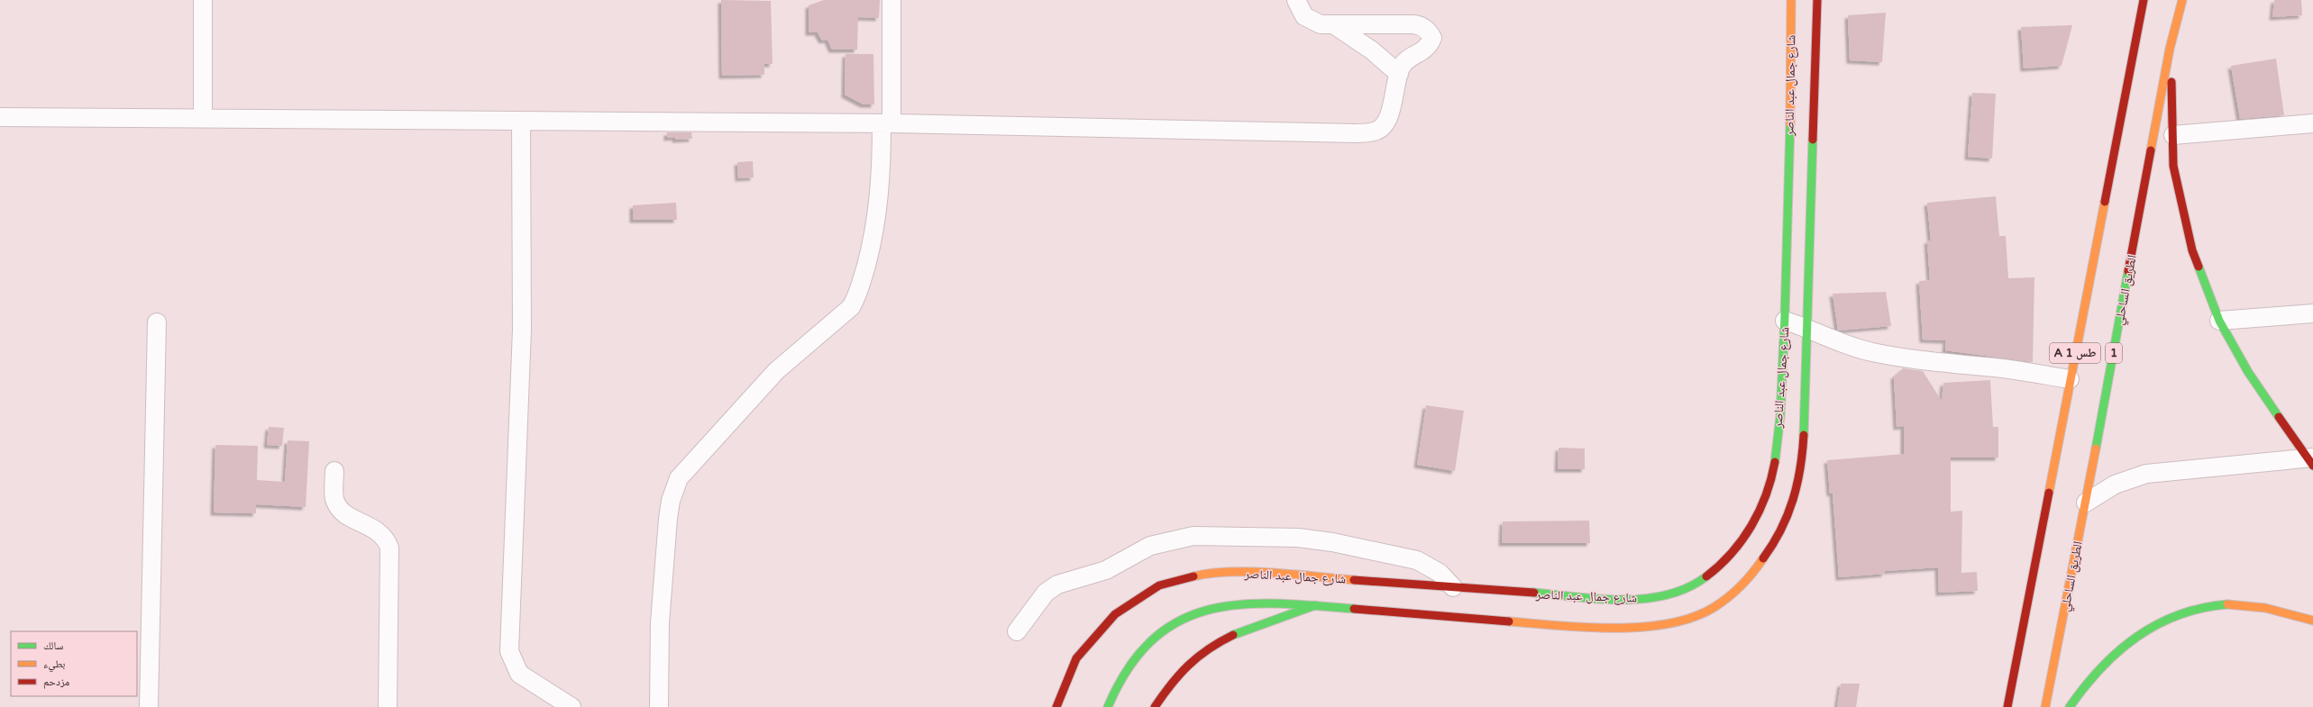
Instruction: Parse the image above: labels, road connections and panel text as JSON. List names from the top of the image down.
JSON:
{
  "streets": {
    "main road": [
      "شارع جمال عبد الناصر",
      "الطريق الساحلي",
      "A 1 طس",
      "1"
    ]
  },
  "legend": ["سالك", "بطيء", "مزدحم"]
}
